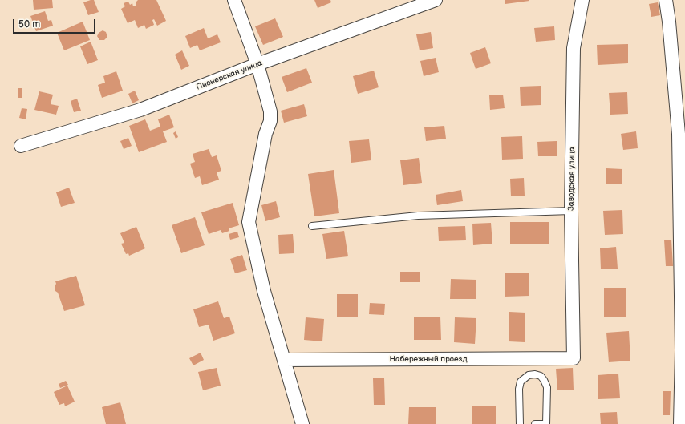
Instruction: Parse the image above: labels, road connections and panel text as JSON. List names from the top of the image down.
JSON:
{
  "streets": {
    "street": ["Пионерская улица", "Заводская улица", "Набережный проезд"]
  },
  "crossings": [
    ["Заводская улица", "Набережный проезд"]
  ],
  "scale_bar": "50 m"
}
